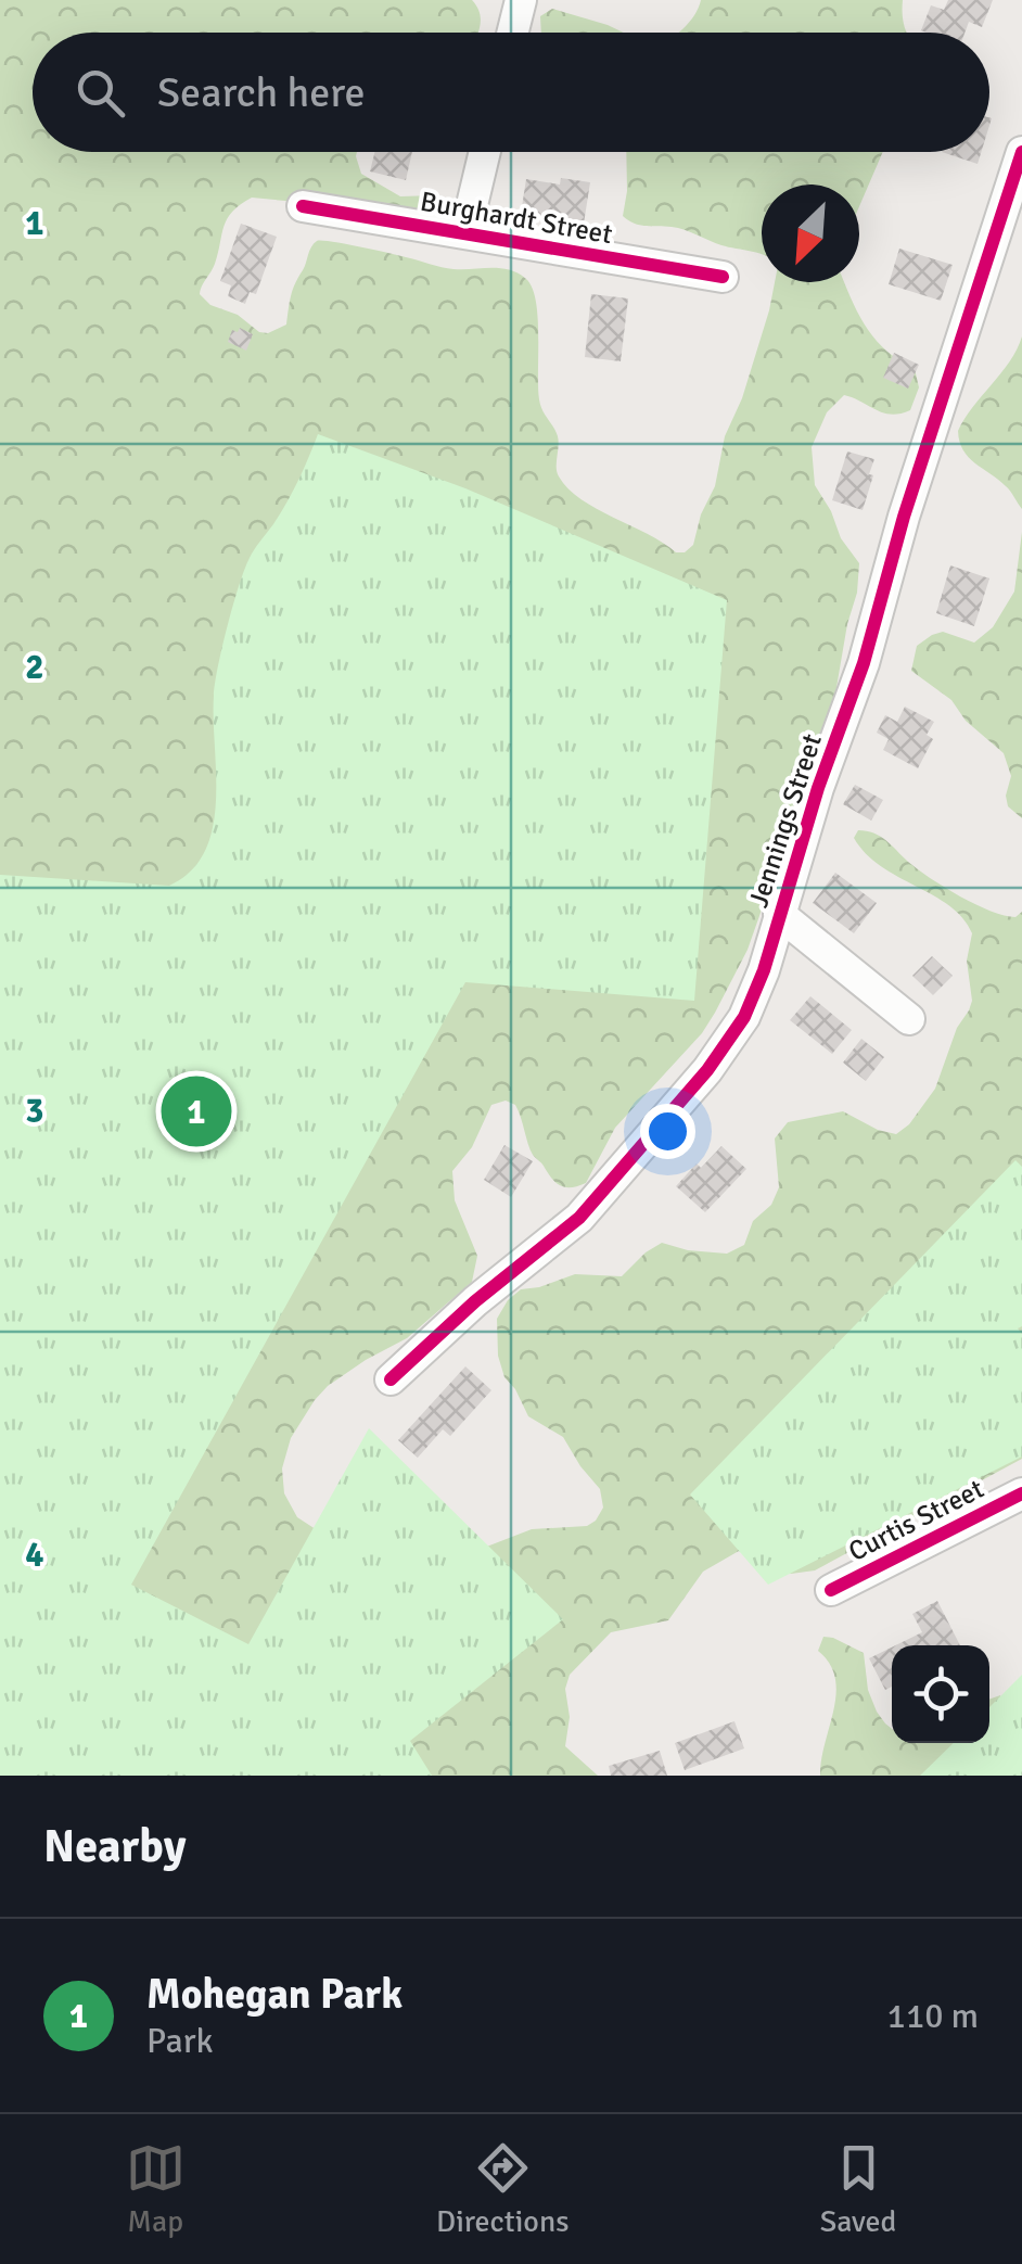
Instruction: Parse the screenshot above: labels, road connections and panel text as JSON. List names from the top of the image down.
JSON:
{
  "streets": {
    "street": ["Burghardt Street", "Jennings Street", "Curtis Street"]
  },
  "north": "bottom left",
  "page": {
    "search": "Search here",
    "pins": "1",
    "heading": "Nearby",
    "list": [
      {
        "mark": "1",
        "name": "Mohegan Park",
        "note": "Park",
        "value": "110 m"
      }
    ],
    "nav": ["Map", "Directions", "Saved"]
  },
  "grid": {
    "rows": [
      "1",
      "2",
      "3",
      "4"
    ]
  }
}
